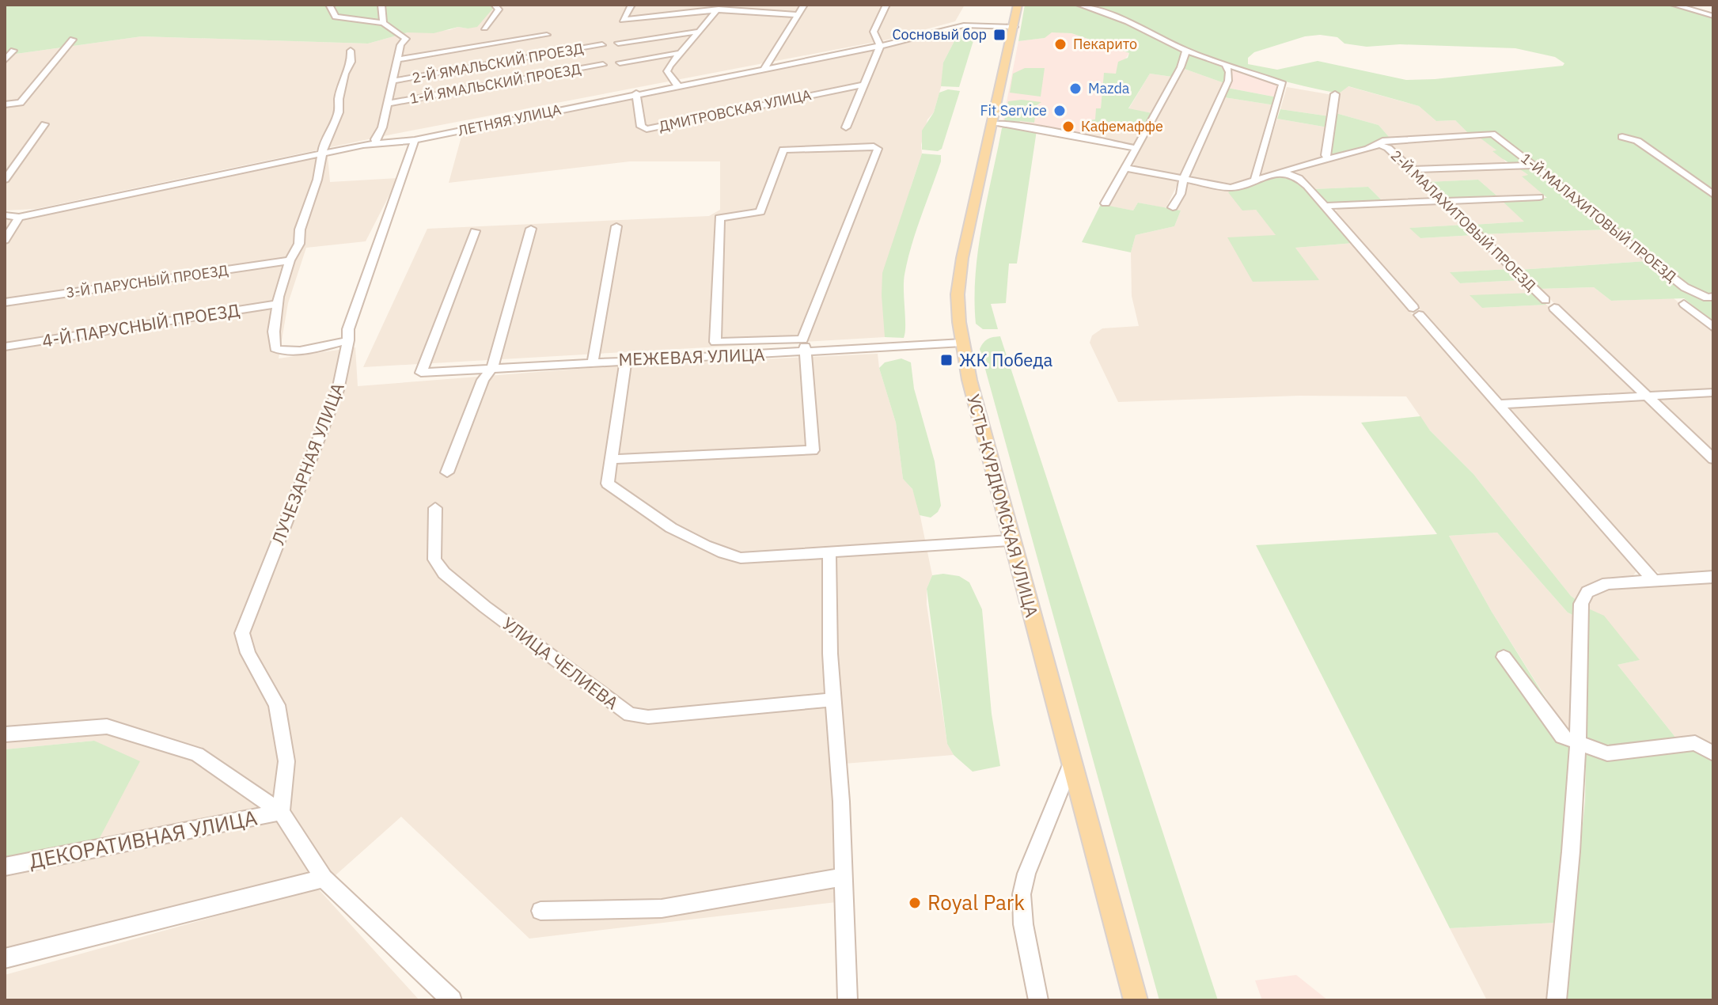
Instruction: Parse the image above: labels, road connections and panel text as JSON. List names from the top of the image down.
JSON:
{
  "streets": {
    "main road": ["УСТЬ-КУРДЮМСКАЯ УЛИЦА"],
    "street": [
      "2-Й ЯМАЛЬСКИЙ ПРОЕЗД",
      "1-Й ЯМАЛЬСКИЙ ПРОЕЗД",
      "ДМИТРОВСКАЯ УЛИЦА",
      "ЛЕТНЯЯ УЛИЦА",
      "1-Й МАЛАХИТОВЫЙ ПРОЕЗД",
      "2-Й МАЛАХИТОВЫЙ ПРОЕЗД",
      "3-Й ПАРУСНЫЙ ПРОЕЗД",
      "4-Й ПАРУСНЫЙ ПРОЕЗД",
      "МЕЖЕВАЯ УЛИЦА",
      "ЛУЧЕЗАРНАЯ УЛИЦА",
      "УЛИЦА ЧЕЛИЕВА",
      "ДЕКОРАТИВНАЯ УЛИЦА"
    ]
  },
  "crossings": [
    ["ДМИТРОВСКАЯ УЛИЦА", "ЛЕТНЯЯ УЛИЦА"],
    ["ЛЕТНЯЯ УЛИЦА", "ЛУЧЕЗАРНАЯ УЛИЦА"],
    ["ЛЕТНЯЯ УЛИЦА", "УСТЬ-КУРДЮМСКАЯ УЛИЦА"],
    ["1-Й МАЛАХИТОВЫЙ ПРОЕЗД", "2-Й МАЛАХИТОВЫЙ ПРОЕЗД"],
    ["МЕЖЕВАЯ УЛИЦА", "УСТЬ-КУРДЮМСКАЯ УЛИЦА"],
    ["ЛУЧЕЗАРНАЯ УЛИЦА", "ДЕКОРАТИВНАЯ УЛИЦА"]
  ],
  "places": {
    "transit": ["Сосновый бор", "ЖК Победа"],
    "other": [
      "Пекарито",
      "Mazda",
      "Fit Service",
      "Кафемаффе",
      "Royal Park"
    ]
  }
}
